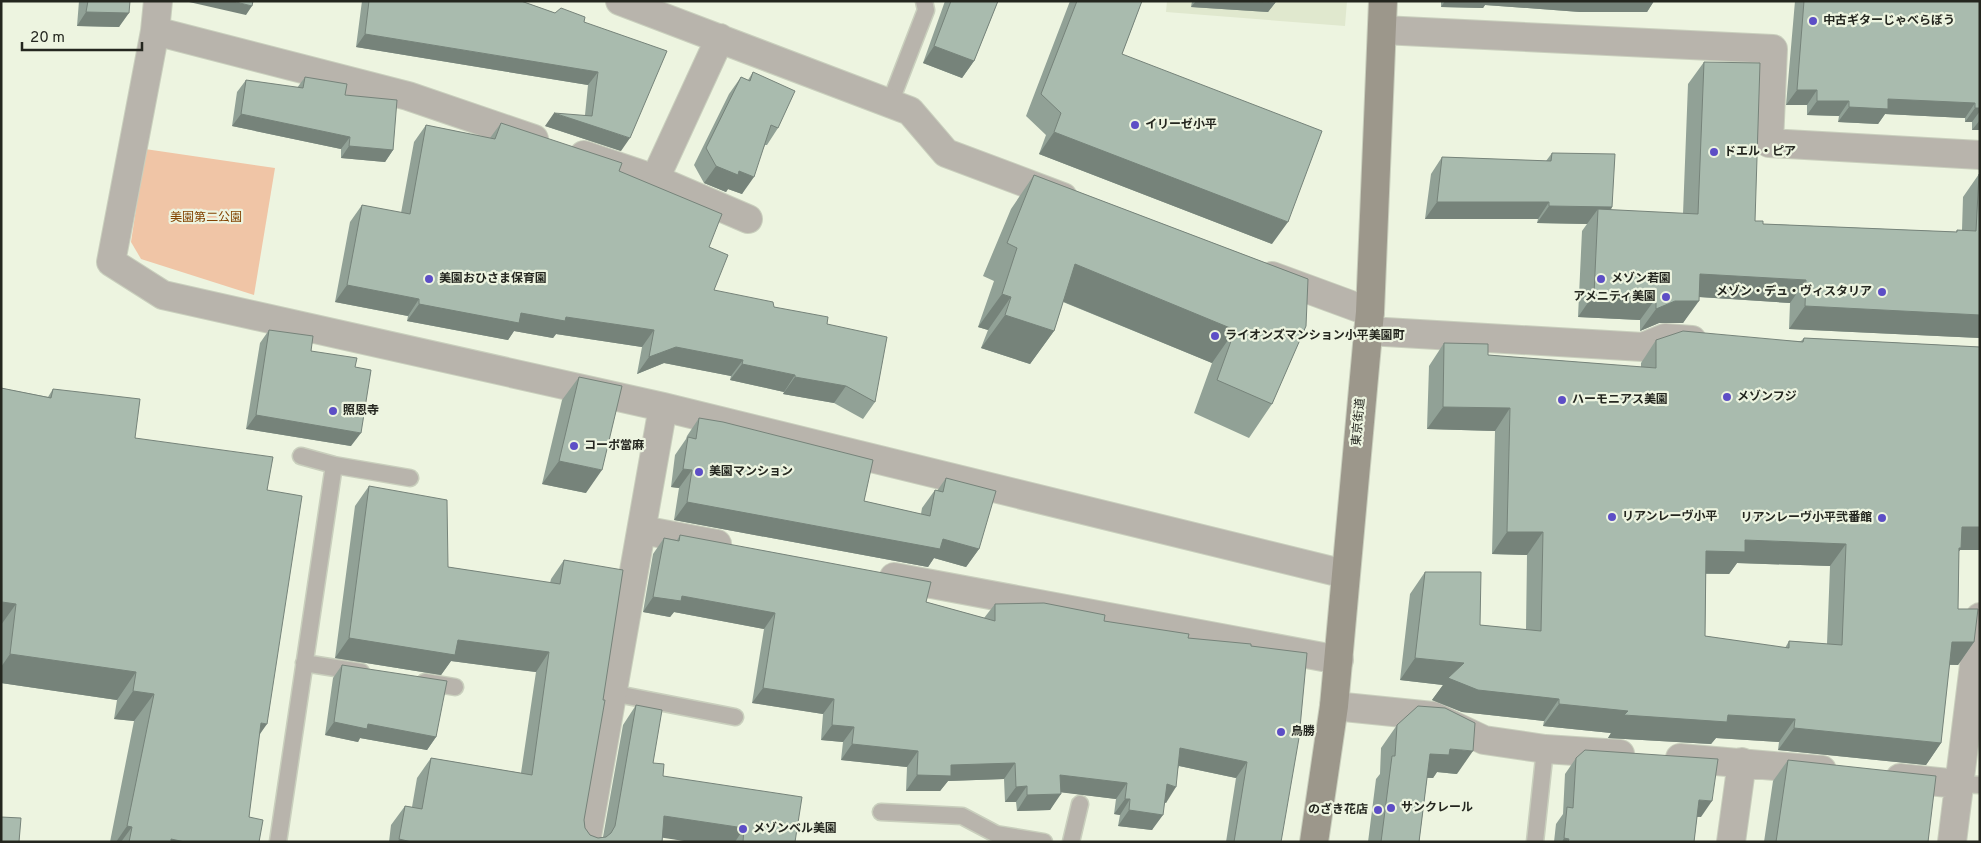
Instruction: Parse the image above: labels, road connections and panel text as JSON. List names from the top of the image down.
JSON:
{
  "streets": {
    "main road": ["東京街道"]
  },
  "parks": ["美園第二公園"],
  "places": [
    "中古ギターじゃべらぼう",
    "イリーゼ小平",
    "ドエル・ピア",
    "美園おひさま保育園",
    "メゾン若園",
    "メゾン・デュ・ヴィスタリア",
    "アメニティ美園",
    "ライオンズマンション小平美園町",
    "メゾンフジ",
    "ハーモニアス美園",
    "照恩寺",
    "コーポ當麻",
    "美園マンション",
    "リアンレーヴ小平",
    "リアンレーヴ小平弐番館",
    "鳥勝",
    "サンクレール",
    "のざき花店",
    "メゾンベル美園"
  ],
  "scale_bar": "20 m"
}
